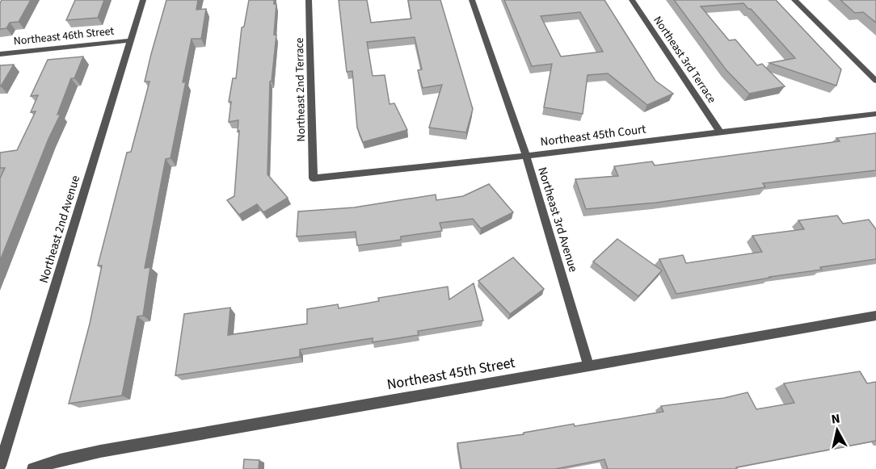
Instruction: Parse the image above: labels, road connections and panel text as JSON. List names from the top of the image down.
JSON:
{
  "streets": {
    "street": [
      "Northeast 46th Street",
      "Northeast 3rd Terrace",
      "Northeast 2nd Terrace",
      "Northeast 45th Court",
      "Northeast 3rd Avenue",
      "Northeast 2nd Avenue",
      "Northeast 45th Street"
    ]
  },
  "crossings": [
    ["Northeast 46th Street", "Northeast 2nd Avenue"],
    ["Northeast 3rd Terrace", "Northeast 45th Court"],
    ["Northeast 2nd Terrace", "Northeast 45th Court"],
    ["Northeast 45th Court", "Northeast 3rd Avenue"],
    ["Northeast 3rd Avenue", "Northeast 45th Street"]
  ],
  "north": "top"
}
